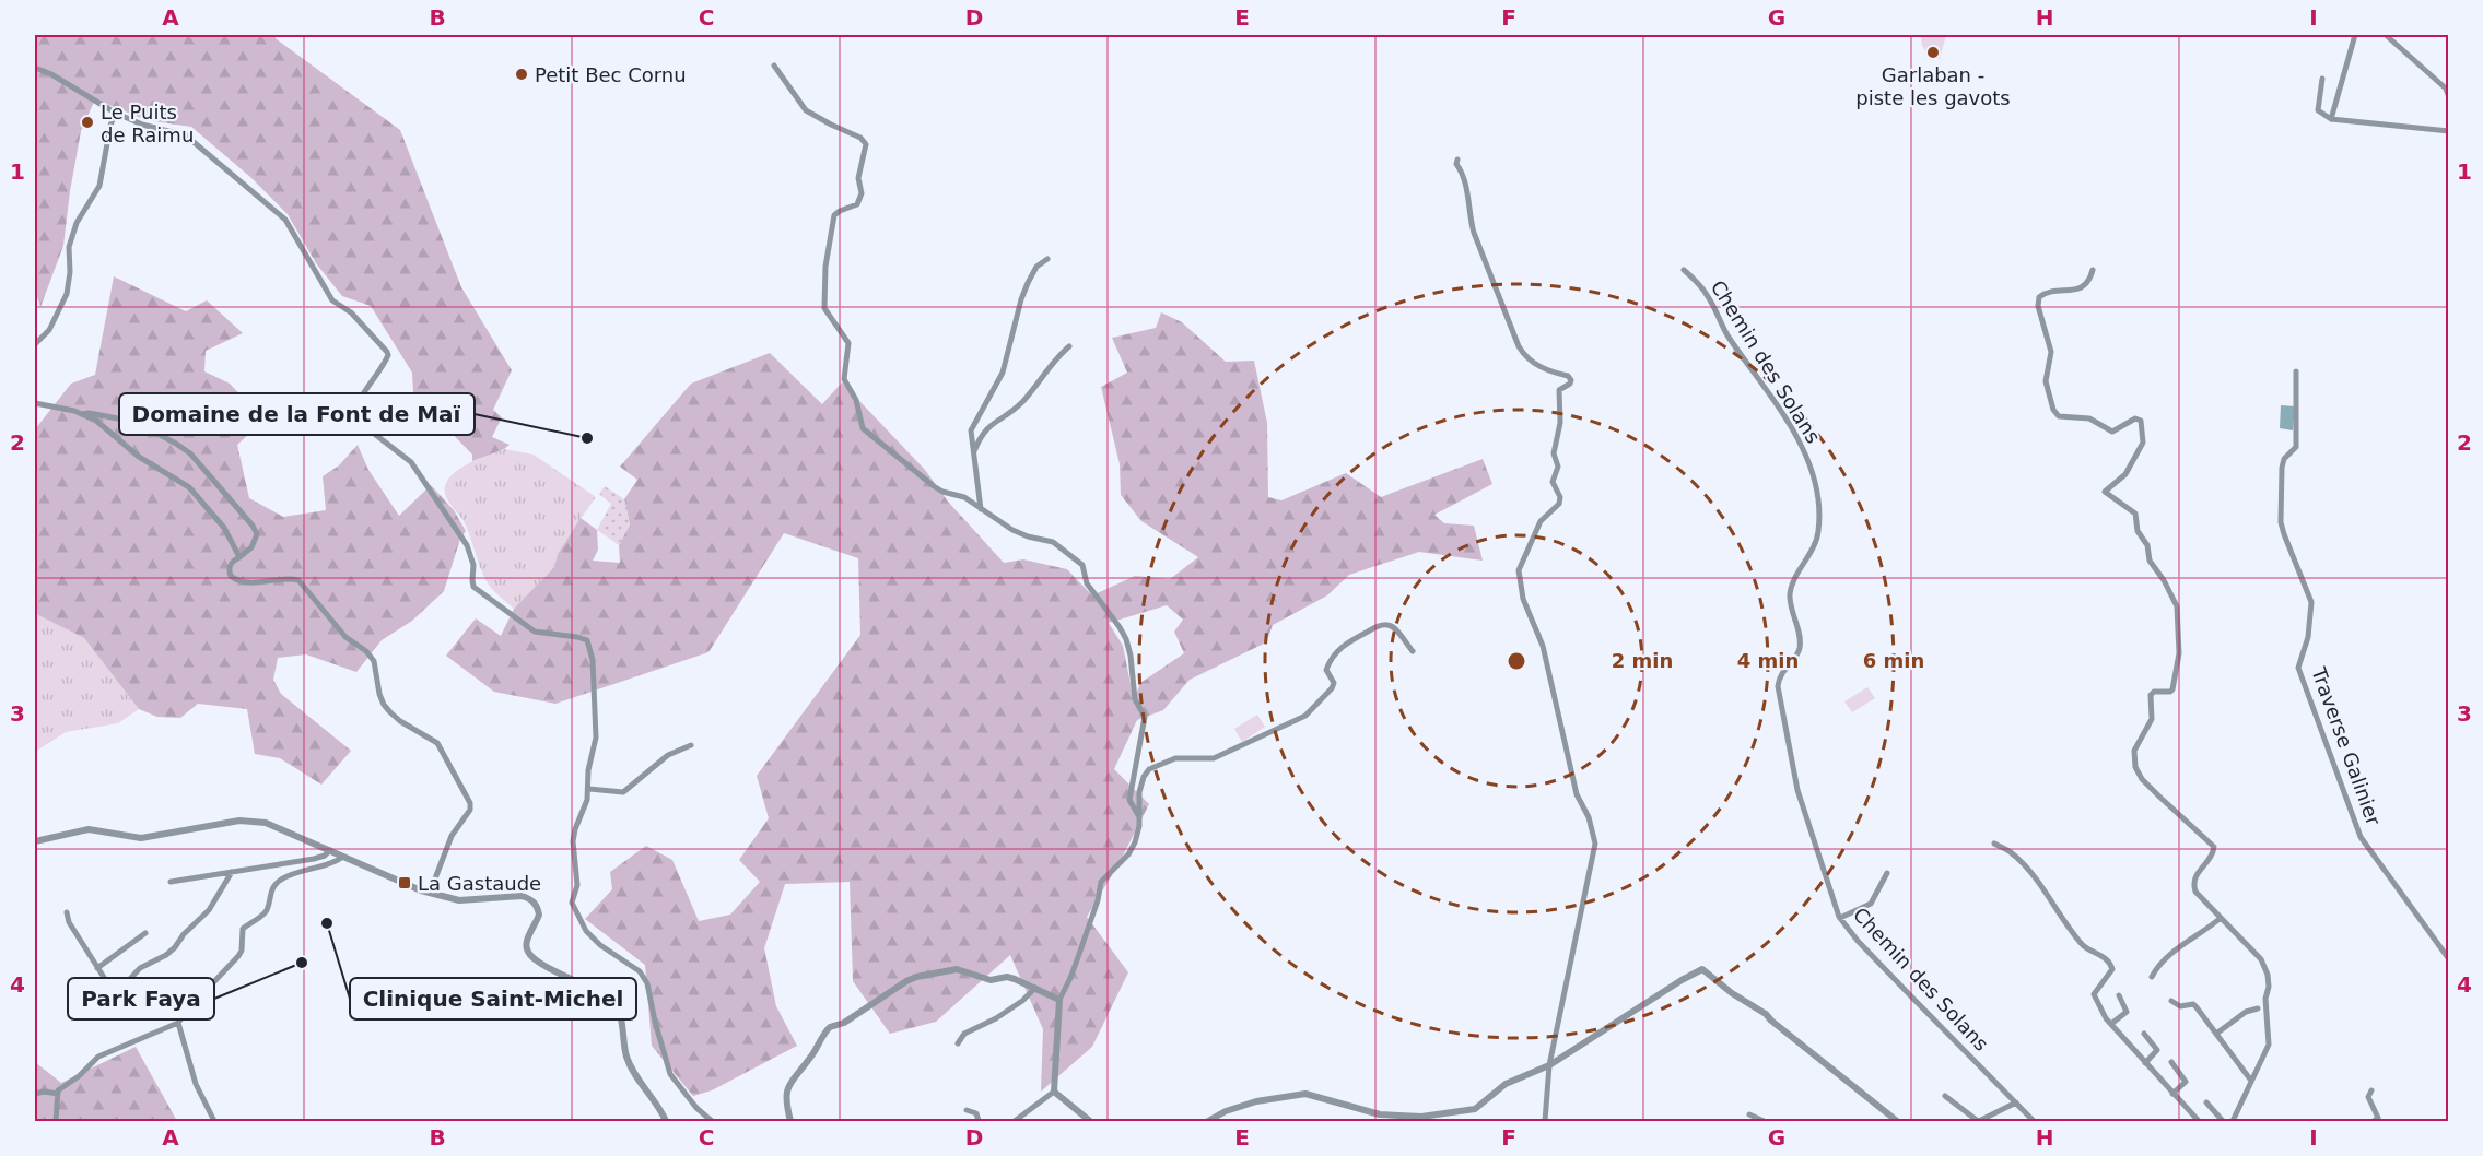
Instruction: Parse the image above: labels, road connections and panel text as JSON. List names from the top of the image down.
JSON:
{
  "streets": {
    "street": ["Chemin des Solans", "Traverse Galinier"]
  },
  "places": {
    "other": [
      "Garlaban - piste les gavots",
      "Petit Bec Cornu",
      "Le Puits de Raimu",
      "Domaine de la Font de Maï",
      "Clinique Saint-Michel",
      "Park Faya"
    ],
    "transit": ["La Gastaude"]
  },
  "grid": {
    "columns": [
      "A",
      "B",
      "C",
      "D",
      "E",
      "F",
      "G",
      "H",
      "I"
    ],
    "rows": [
      "1",
      "2",
      "3",
      "4"
    ]
  },
  "rings": ["2 min", "4 min", "6 min"]
}
